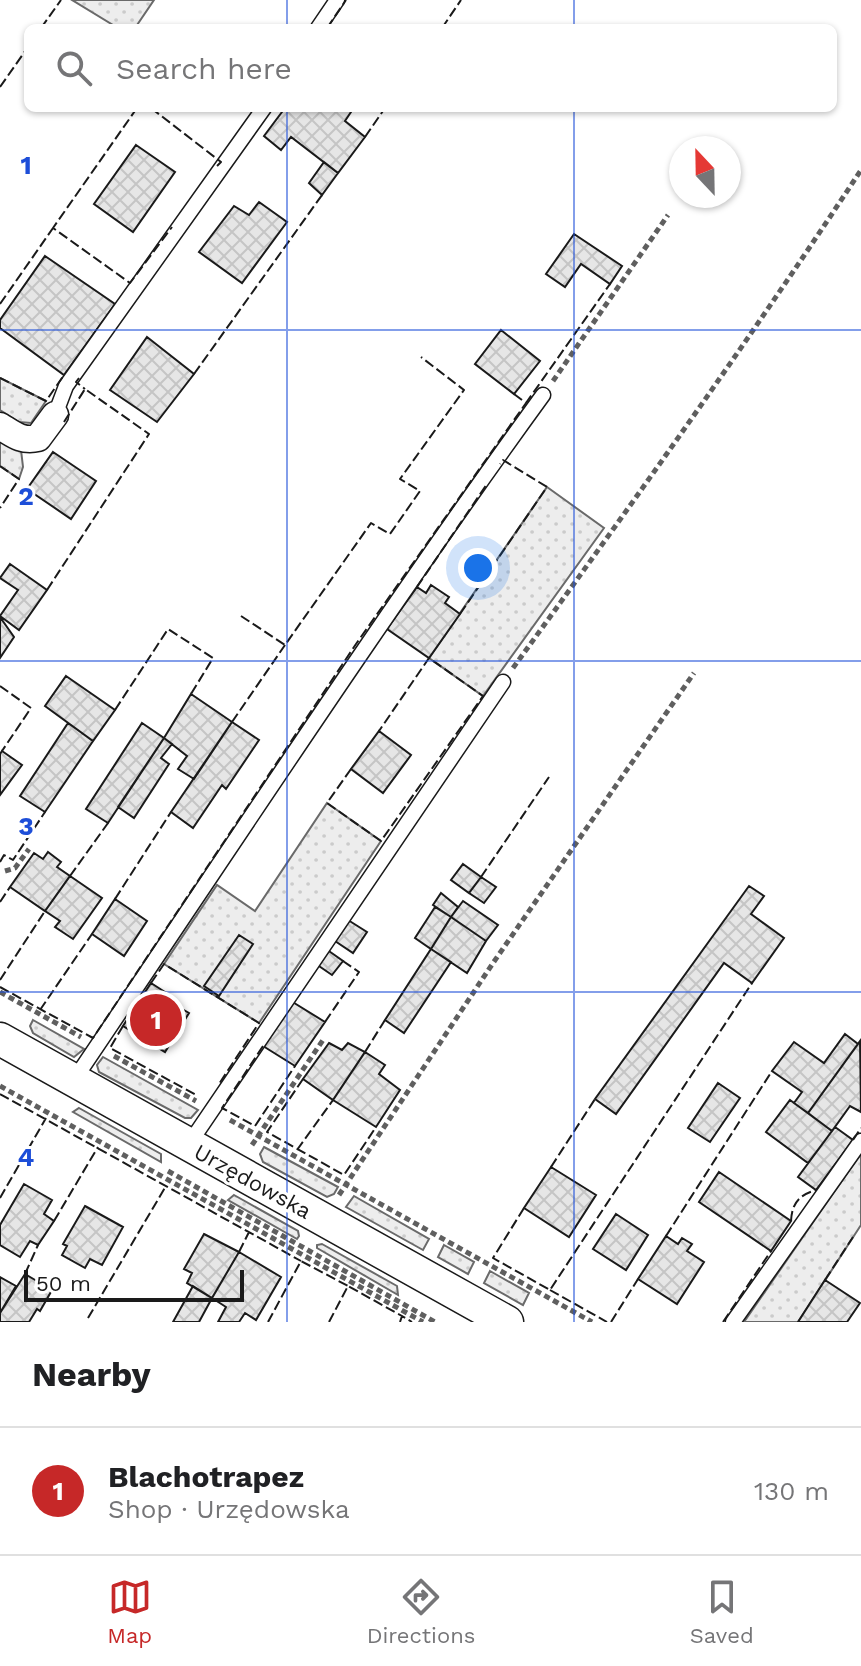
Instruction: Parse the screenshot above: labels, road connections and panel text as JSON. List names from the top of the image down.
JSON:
{
  "streets": {
    "street": ["Urzędowska"]
  },
  "scale_bar": "50 m",
  "north": "top",
  "page": {
    "search": "Search here",
    "pins": "1",
    "scale": "50 m",
    "heading": "Nearby",
    "list": [
      {
        "mark": "1",
        "name": "Blachotrapez",
        "note": "Shop · Urzędowska",
        "value": "130 m"
      }
    ],
    "nav": ["Map", "Directions", "Saved"]
  },
  "grid": {
    "rows": [
      "1",
      "2",
      "3",
      "4"
    ]
  }
}
